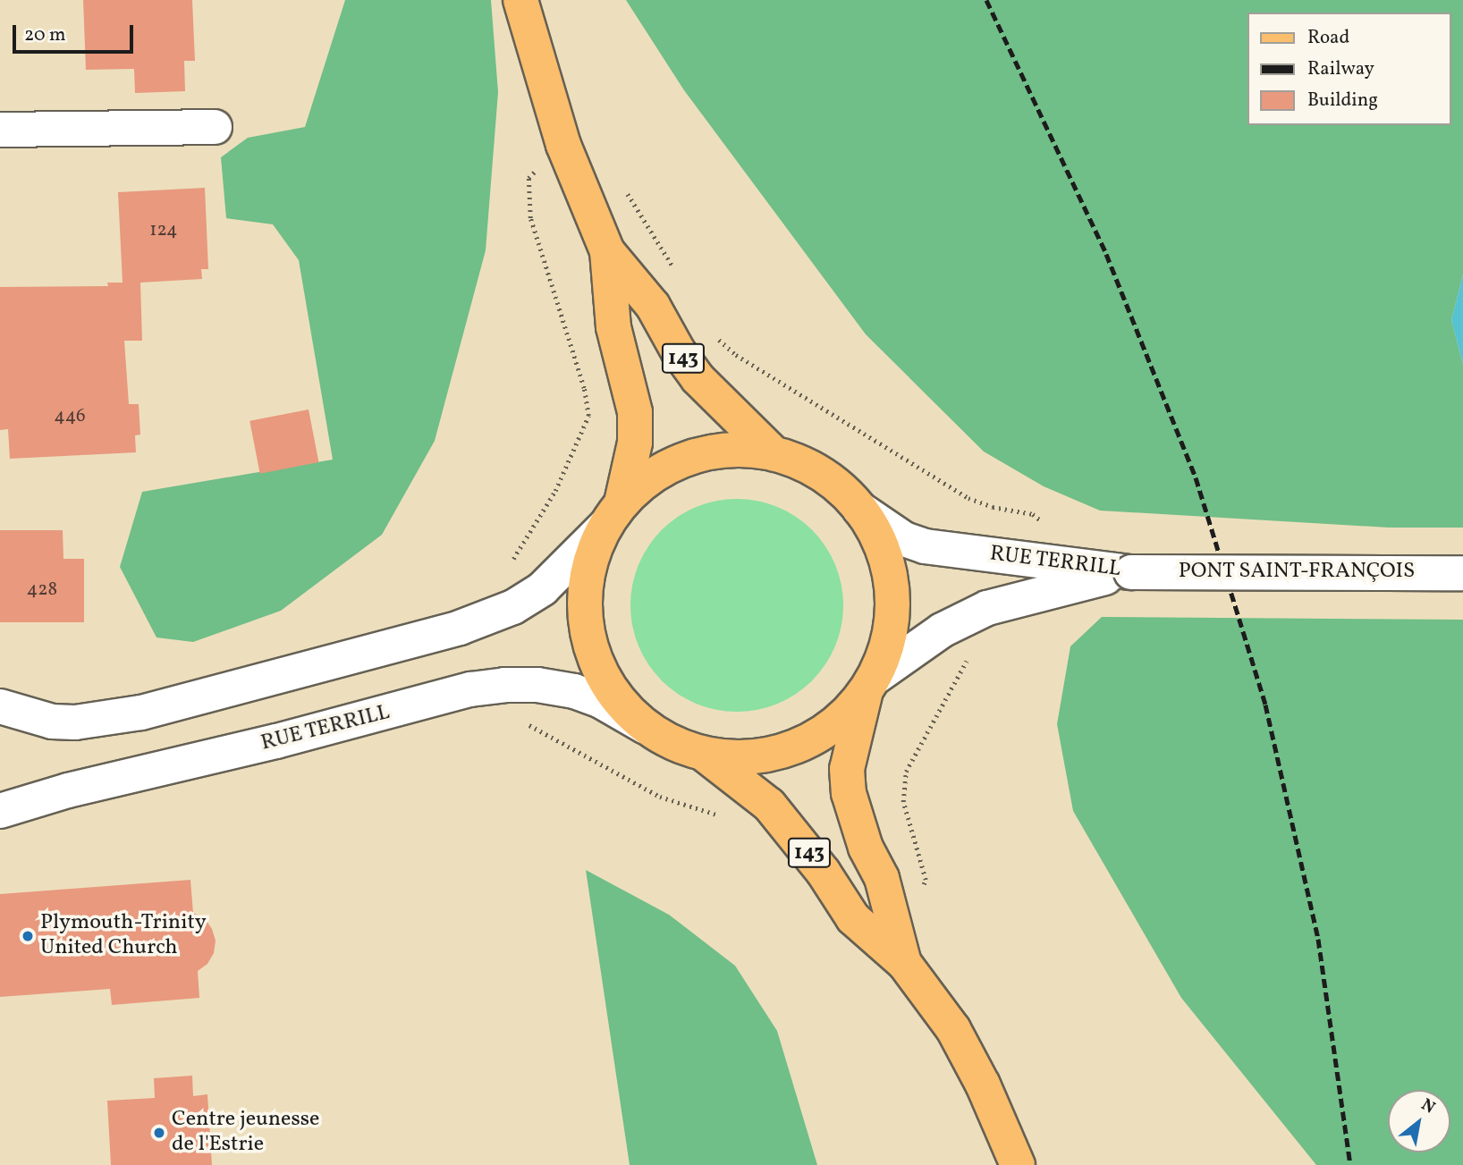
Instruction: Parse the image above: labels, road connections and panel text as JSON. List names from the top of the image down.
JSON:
{
  "streets": {
    "main road": ["143"],
    "street": ["RUE TERRILL", "PONT SAINT-FRANÇOIS"]
  },
  "crossings": [
    ["143", "RUE TERRILL"],
    ["RUE TERRILL", "PONT SAINT-FRANÇOIS"]
  ],
  "places": ["Plymouth-Trinity United Church", "Centre jeunesse de l'Estrie"],
  "house_numbers": ["124", "446", "428"],
  "legend": ["Road", "Railway", "Building"],
  "scale_bar": "20 m",
  "north": "top right"
}
